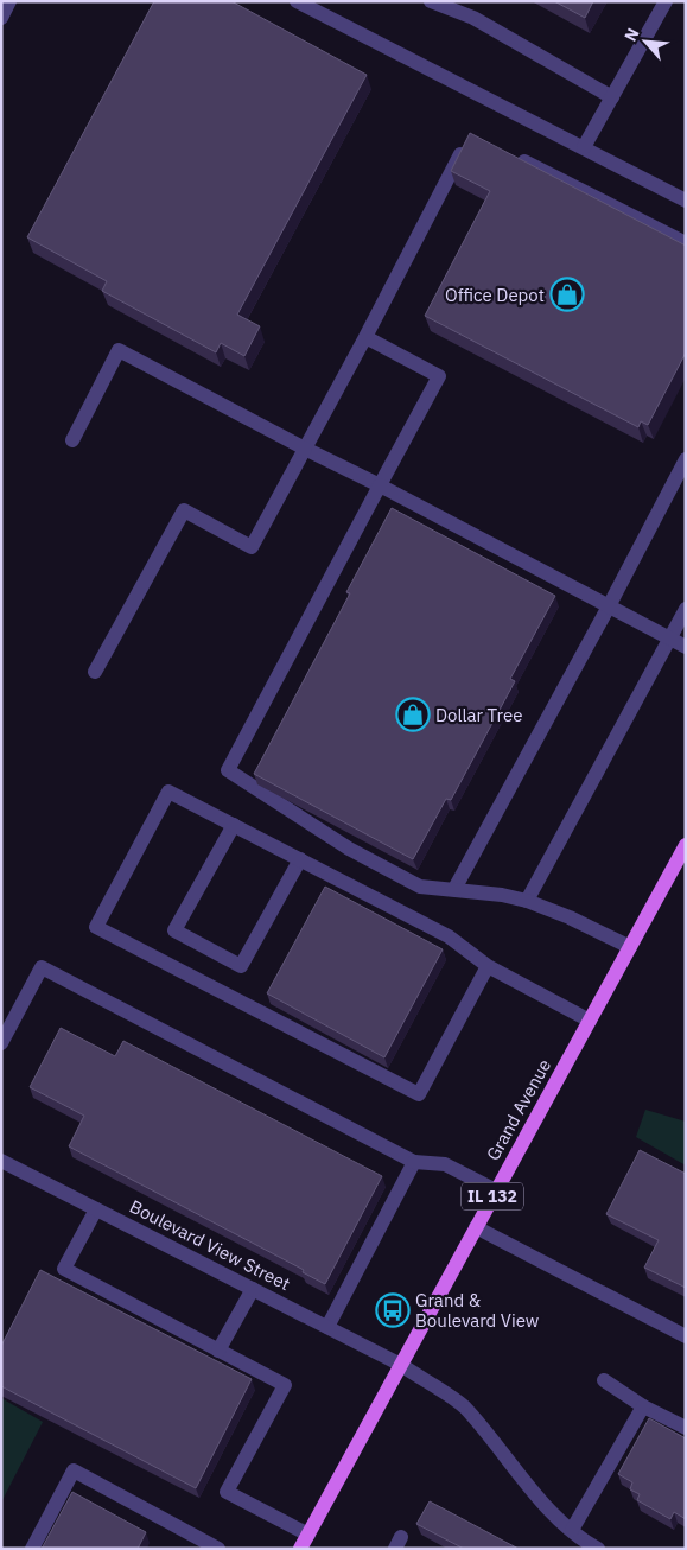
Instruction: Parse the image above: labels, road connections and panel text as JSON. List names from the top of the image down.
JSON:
{
  "streets": {
    "main road": ["Grand Avenue", "IL 132"],
    "street": ["Boulevard View Street"]
  },
  "crossings": [
    ["Grand Avenue", "Boulevard View Street"]
  ],
  "places": {
    "shop": ["Office Depot", "Dollar Tree"],
    "bus stop": ["Grand & Boulevard View"]
  },
  "north": "top left"
}
